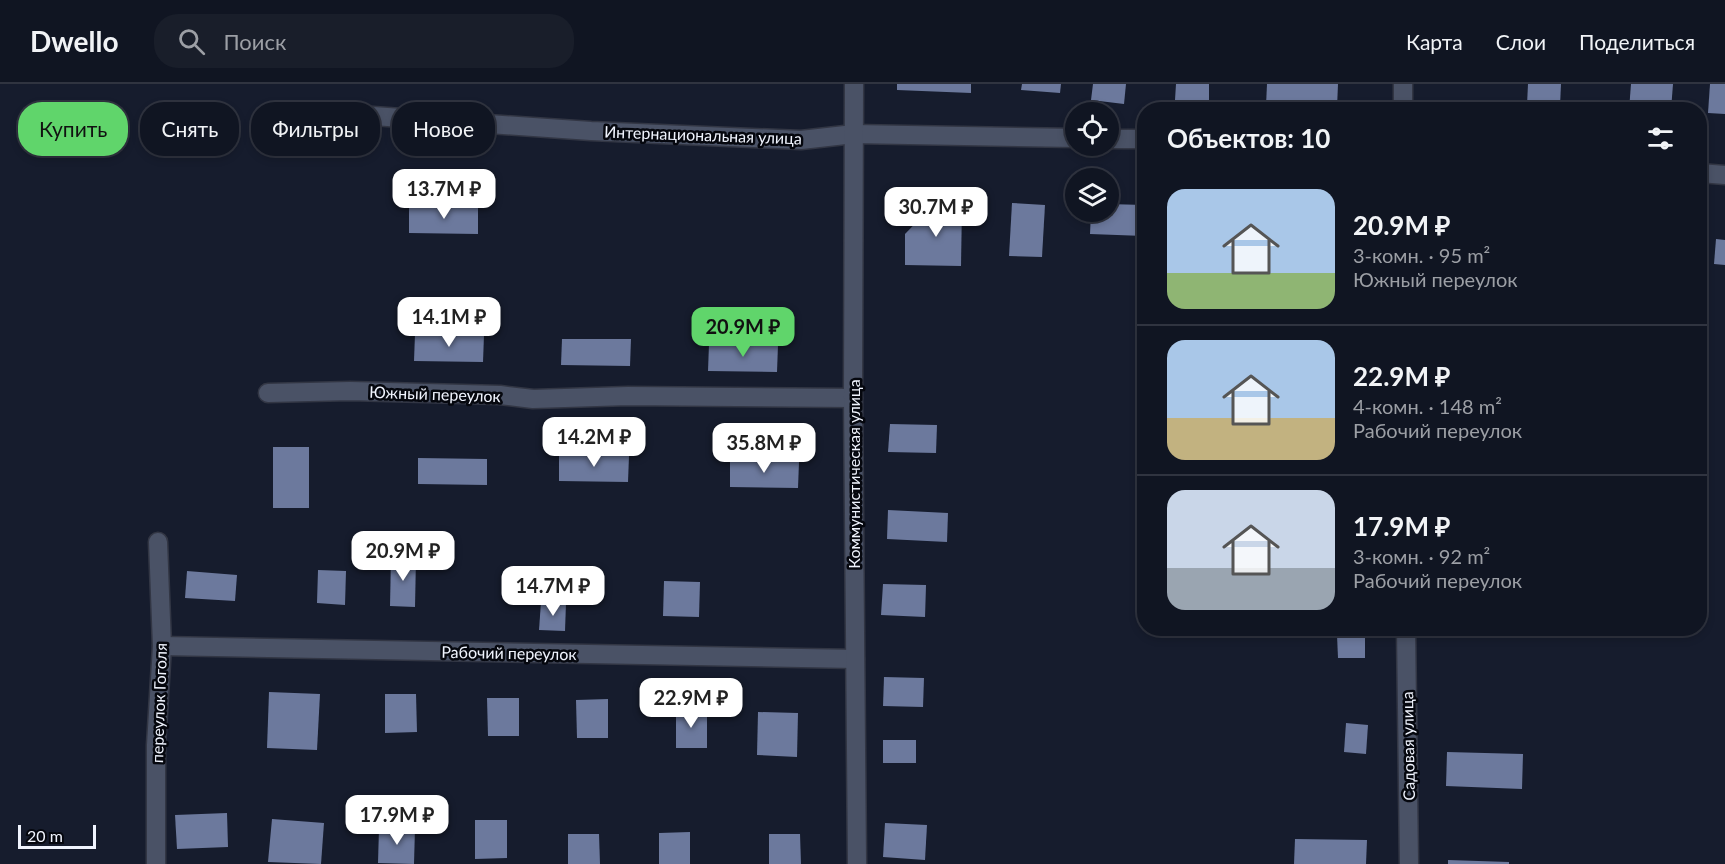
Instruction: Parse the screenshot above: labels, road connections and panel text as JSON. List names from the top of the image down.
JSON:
{
  "streets": {
    "street": [
      "Интернациональная улица",
      "Южный переулок",
      "Коммунистическая улица",
      "Рабочий переулок",
      "переулок Гоголя",
      "Садовая улица"
    ]
  },
  "crossings": [
    ["Интернациональная улица", "Коммунистическая улица"],
    ["Южный переулок", "Коммунистическая улица"],
    ["Коммунистическая улица", "Рабочий переулок"],
    ["Рабочий переулок", "переулок Гоголя"]
  ],
  "scale_bar": "20 m",
  "page": {
    "header": "Dwello",
    "search": "Поиск",
    "nav": ["Карта", "Слои", "Поделиться"],
    "chip": [
      "Купить",
      "Снять",
      "Фильтры",
      "Новое"
    ],
    "heading": "Объектов: 10",
    "price": [
      "13.7M ₽",
      "30.7M ₽",
      "14.1M ₽",
      "20.9M ₽",
      "14.2M ₽",
      "35.8M ₽",
      "20.9M ₽",
      "14.7M ₽",
      "22.9M ₽",
      "17.9M ₽"
    ],
    "list": [
      {
        "name": "20.9M ₽",
        "note": "3-комн. · 95 m² · Южный переулок"
      },
      {
        "name": "22.9M ₽",
        "note": "4-комн. · 148 m² · Рабочий переулок"
      },
      {
        "name": "17.9M ₽",
        "note": "3-комн. · 92 m² · Рабочий переулок"
      }
    ],
    "scale": "20 m"
  }
}
